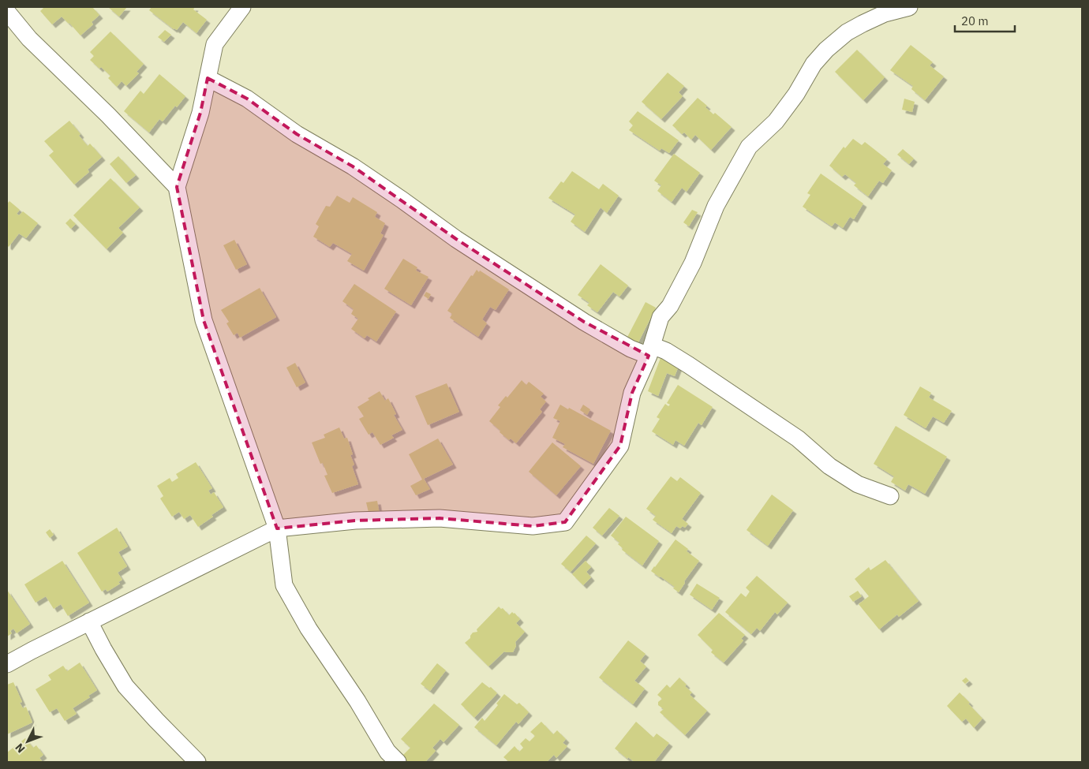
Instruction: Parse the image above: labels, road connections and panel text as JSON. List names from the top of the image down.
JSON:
{
  "scale_bar": "20 m",
  "north": "bottom left"
}
